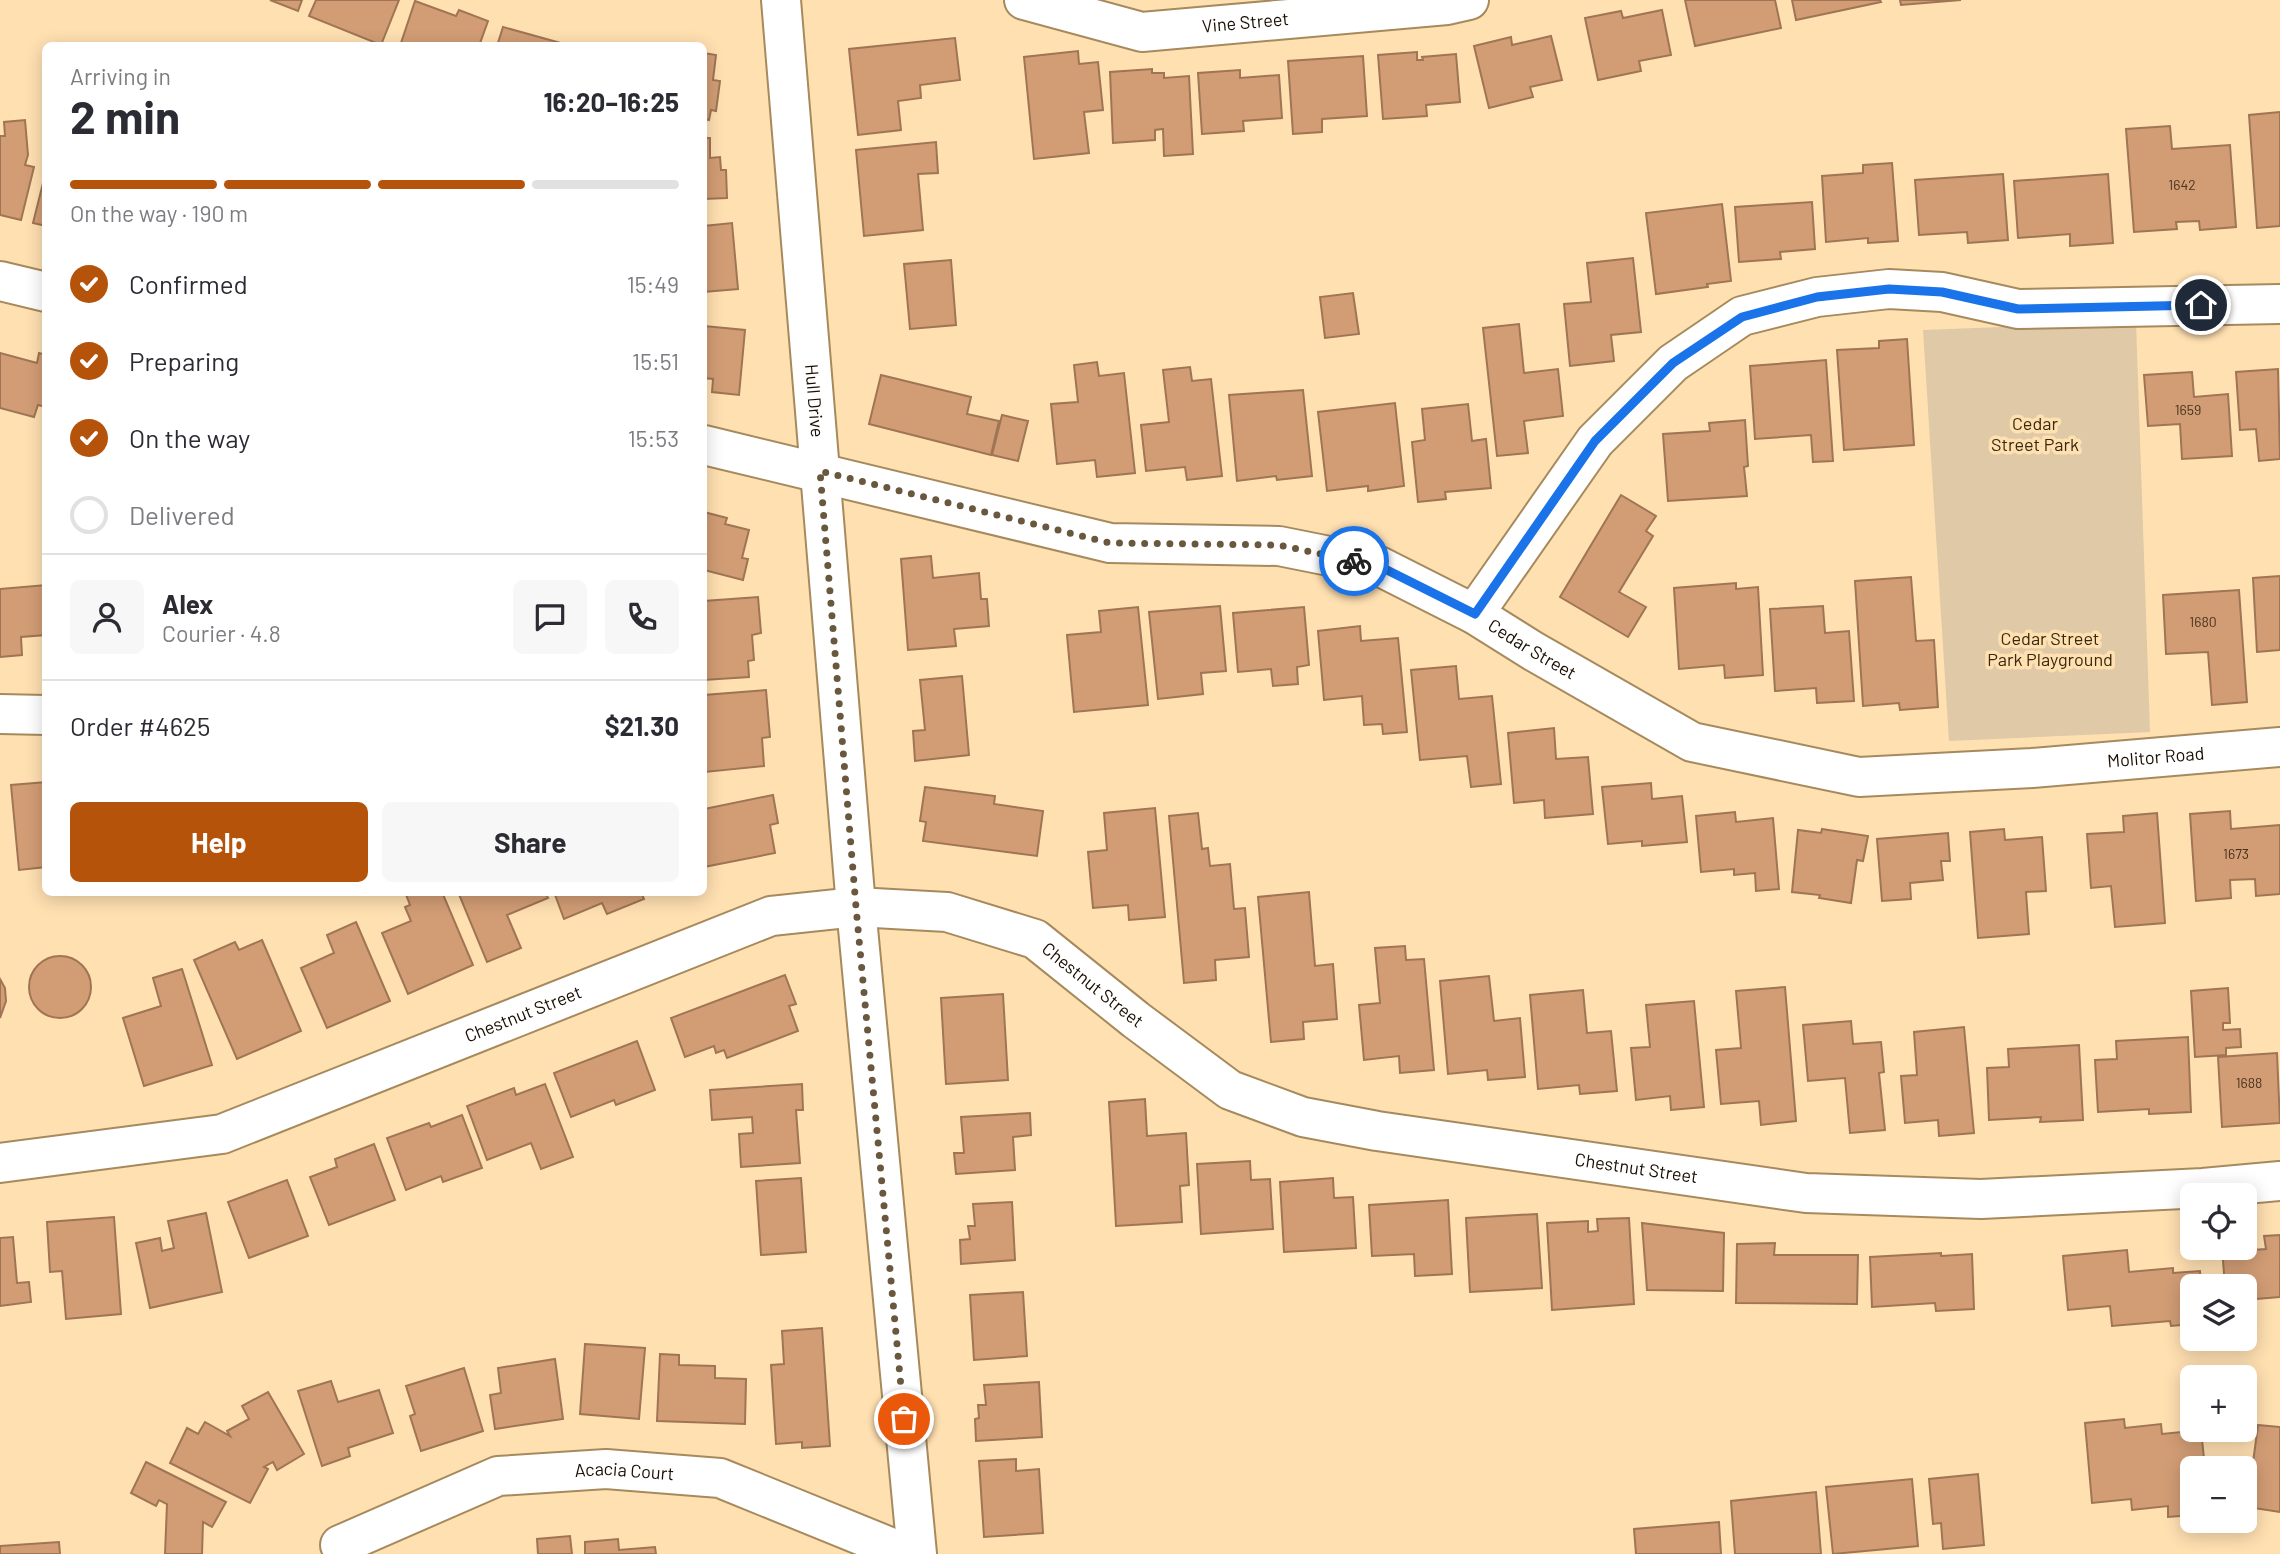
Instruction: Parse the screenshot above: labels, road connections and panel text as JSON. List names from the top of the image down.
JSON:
{
  "streets": {
    "street": [
      "Vine Street",
      "Hull Drive",
      "Cedar Street",
      "Molitor Road",
      "Chestnut Street",
      "Acacia Court"
    ]
  },
  "crossings": [
    ["Hull Drive", "Cedar Street"],
    ["Hull Drive", "Chestnut Street"],
    ["Cedar Street", "Molitor Road"]
  ],
  "parks": ["Cedar Street Park", "Cedar Street Park Playground"],
  "house_numbers": [
    "1642",
    "1659",
    "1680",
    "1673",
    "1688"
  ],
  "page": {
    "heading": ["2 min", "Arriving in", "16:20–16:25"],
    "panel": [
      "Alex",
      "Courier · 4.8",
      "Order #4625",
      "$21.30"
    ],
    "bar": "On the way · 190 m",
    "list": [
      ["Confirmed", "15:49"],
      ["Preparing", "15:51"],
      ["On the way", "15:53"],
      "Delivered"
    ],
    "buttons": ["Help", "Share"],
    "map_buttons": ["+", "−"]
  }
}
